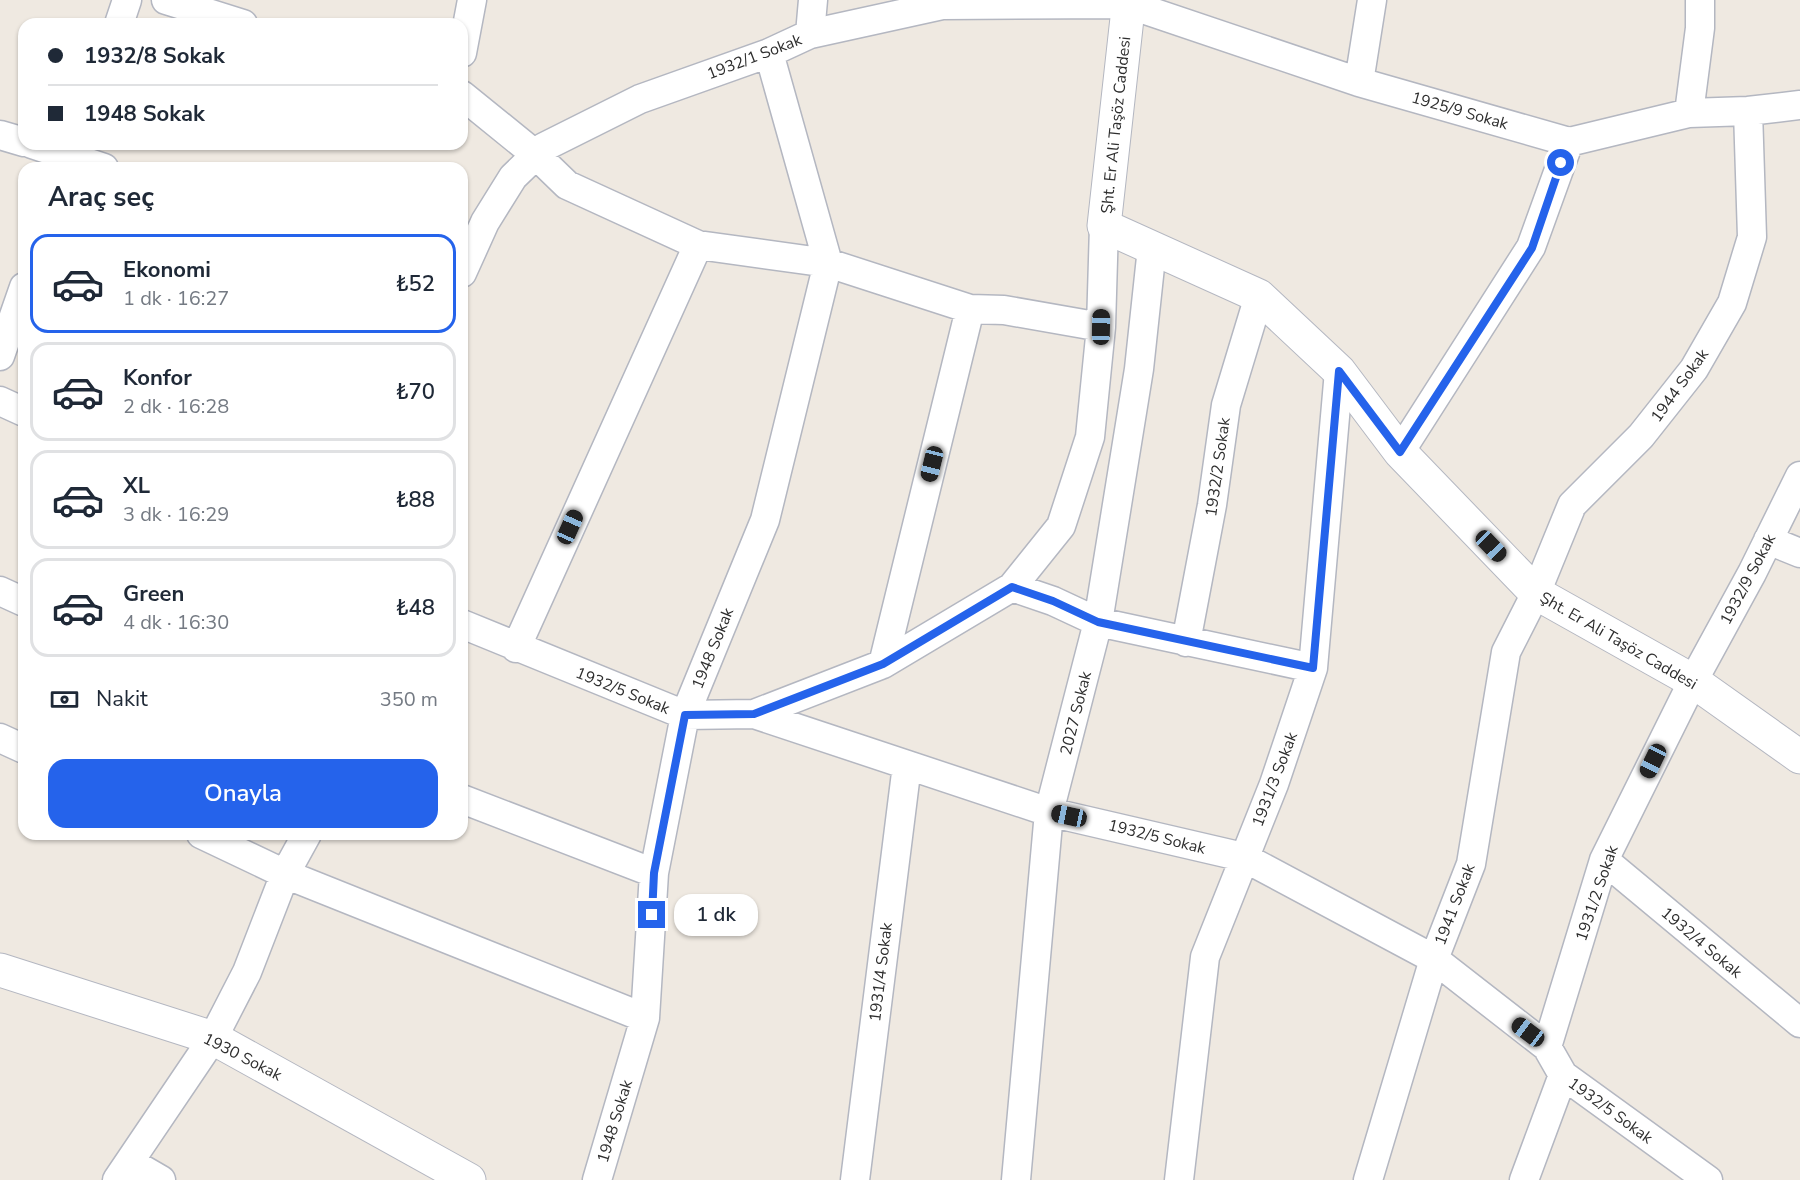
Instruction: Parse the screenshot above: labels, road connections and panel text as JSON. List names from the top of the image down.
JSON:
{
  "streets": {
    "main road": ["Şht. Er Ali Taşöz Caddesi", "1930 Sokak"],
    "street": [
      "1932/1 Sokak",
      "1925/9 Sokak",
      "1944 Sokak",
      "1932/2 Sokak",
      "1932/9 Sokak",
      "1948 Sokak",
      "1932/5 Sokak",
      "2027 Sokak",
      "1931/3 Sokak",
      "1931/2 Sokak",
      "1941 Sokak",
      "1932/4 Sokak",
      "1931/4 Sokak"
    ]
  },
  "crossings": [
    ["1932/1 Sokak", "1925/9 Sokak"],
    ["1932/1 Sokak", "Şht. Er Ali Taşöz Caddesi"],
    ["1925/9 Sokak", "Şht. Er Ali Taşöz Caddesi"],
    ["1925/9 Sokak", "1944 Sokak"],
    ["Şht. Er Ali Taşöz Caddesi", "1944 Sokak"],
    ["Şht. Er Ali Taşöz Caddesi", "1932/2 Sokak"],
    ["Şht. Er Ali Taşöz Caddesi", "1932/9 Sokak"],
    ["Şht. Er Ali Taşöz Caddesi", "2027 Sokak"],
    ["Şht. Er Ali Taşöz Caddesi", "1931/3 Sokak"],
    ["Şht. Er Ali Taşöz Caddesi", "1931/2 Sokak"],
    ["Şht. Er Ali Taşöz Caddesi", "1941 Sokak"],
    ["1944 Sokak", "1941 Sokak"],
    ["1932/9 Sokak", "1931/2 Sokak"],
    ["1948 Sokak", "1932/5 Sokak"],
    ["1932/5 Sokak", "2027 Sokak"],
    ["1932/5 Sokak", "1931/3 Sokak"],
    ["1932/5 Sokak", "1931/2 Sokak"],
    ["1932/5 Sokak", "1941 Sokak"],
    ["1932/5 Sokak", "1931/4 Sokak"],
    ["1931/2 Sokak", "1932/4 Sokak"]
  ],
  "page": {
    "banner": ["1932/8 Sokak", "1948 Sokak"],
    "heading": "Araç seç",
    "list": [
      {
        "name": "Ekonomi",
        "note": "1 dk · 16:27",
        "value": "₺52"
      },
      {
        "name": "Konfor",
        "note": "2 dk · 16:28",
        "value": "₺70"
      },
      {
        "name": "XL",
        "note": "3 dk · 16:29",
        "value": "₺88"
      },
      {
        "name": "Green",
        "note": "4 dk · 16:30",
        "value": "₺48"
      }
    ],
    "pay": ["Nakit", "350 m"],
    "buttons": "Onayla",
    "bubble": "1 dk"
  }
}
